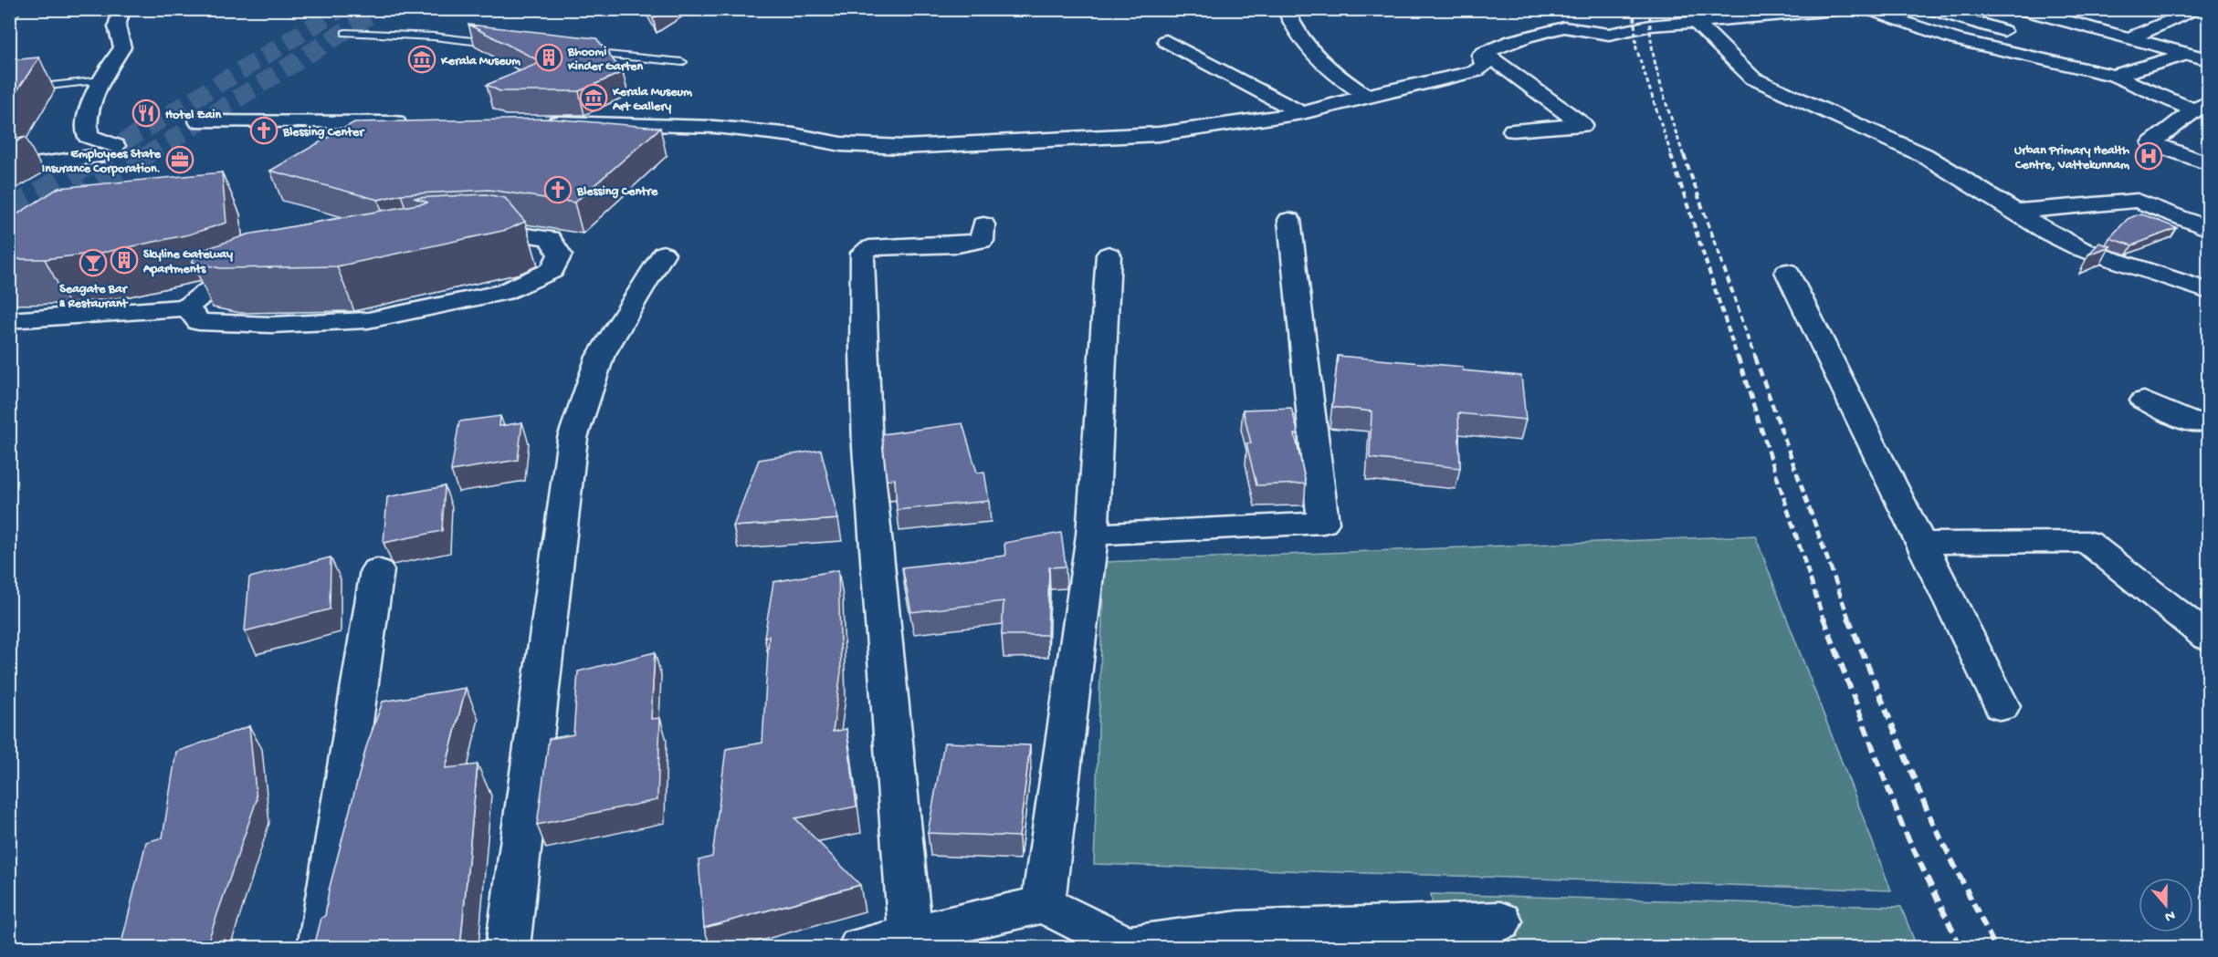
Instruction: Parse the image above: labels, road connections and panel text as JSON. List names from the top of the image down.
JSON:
{
  "places": {
    "building": ["Bhoomi Kinder Garten", "Skyline Gateway Apartments"],
    "museum": ["Kerala Museum", "Kerala Museum Art Gallery"],
    "restaurant": ["Hotel Zain"],
    "church": ["Blessing Center", "Blessing Centre"],
    "hospital": ["Urban Primary Health Centre, Vattekunnam"],
    "office": ["Employees State Insurance Corporation."],
    "bar": ["Seagate Bar & Restaurant"]
  },
  "north": "bottom"
}
